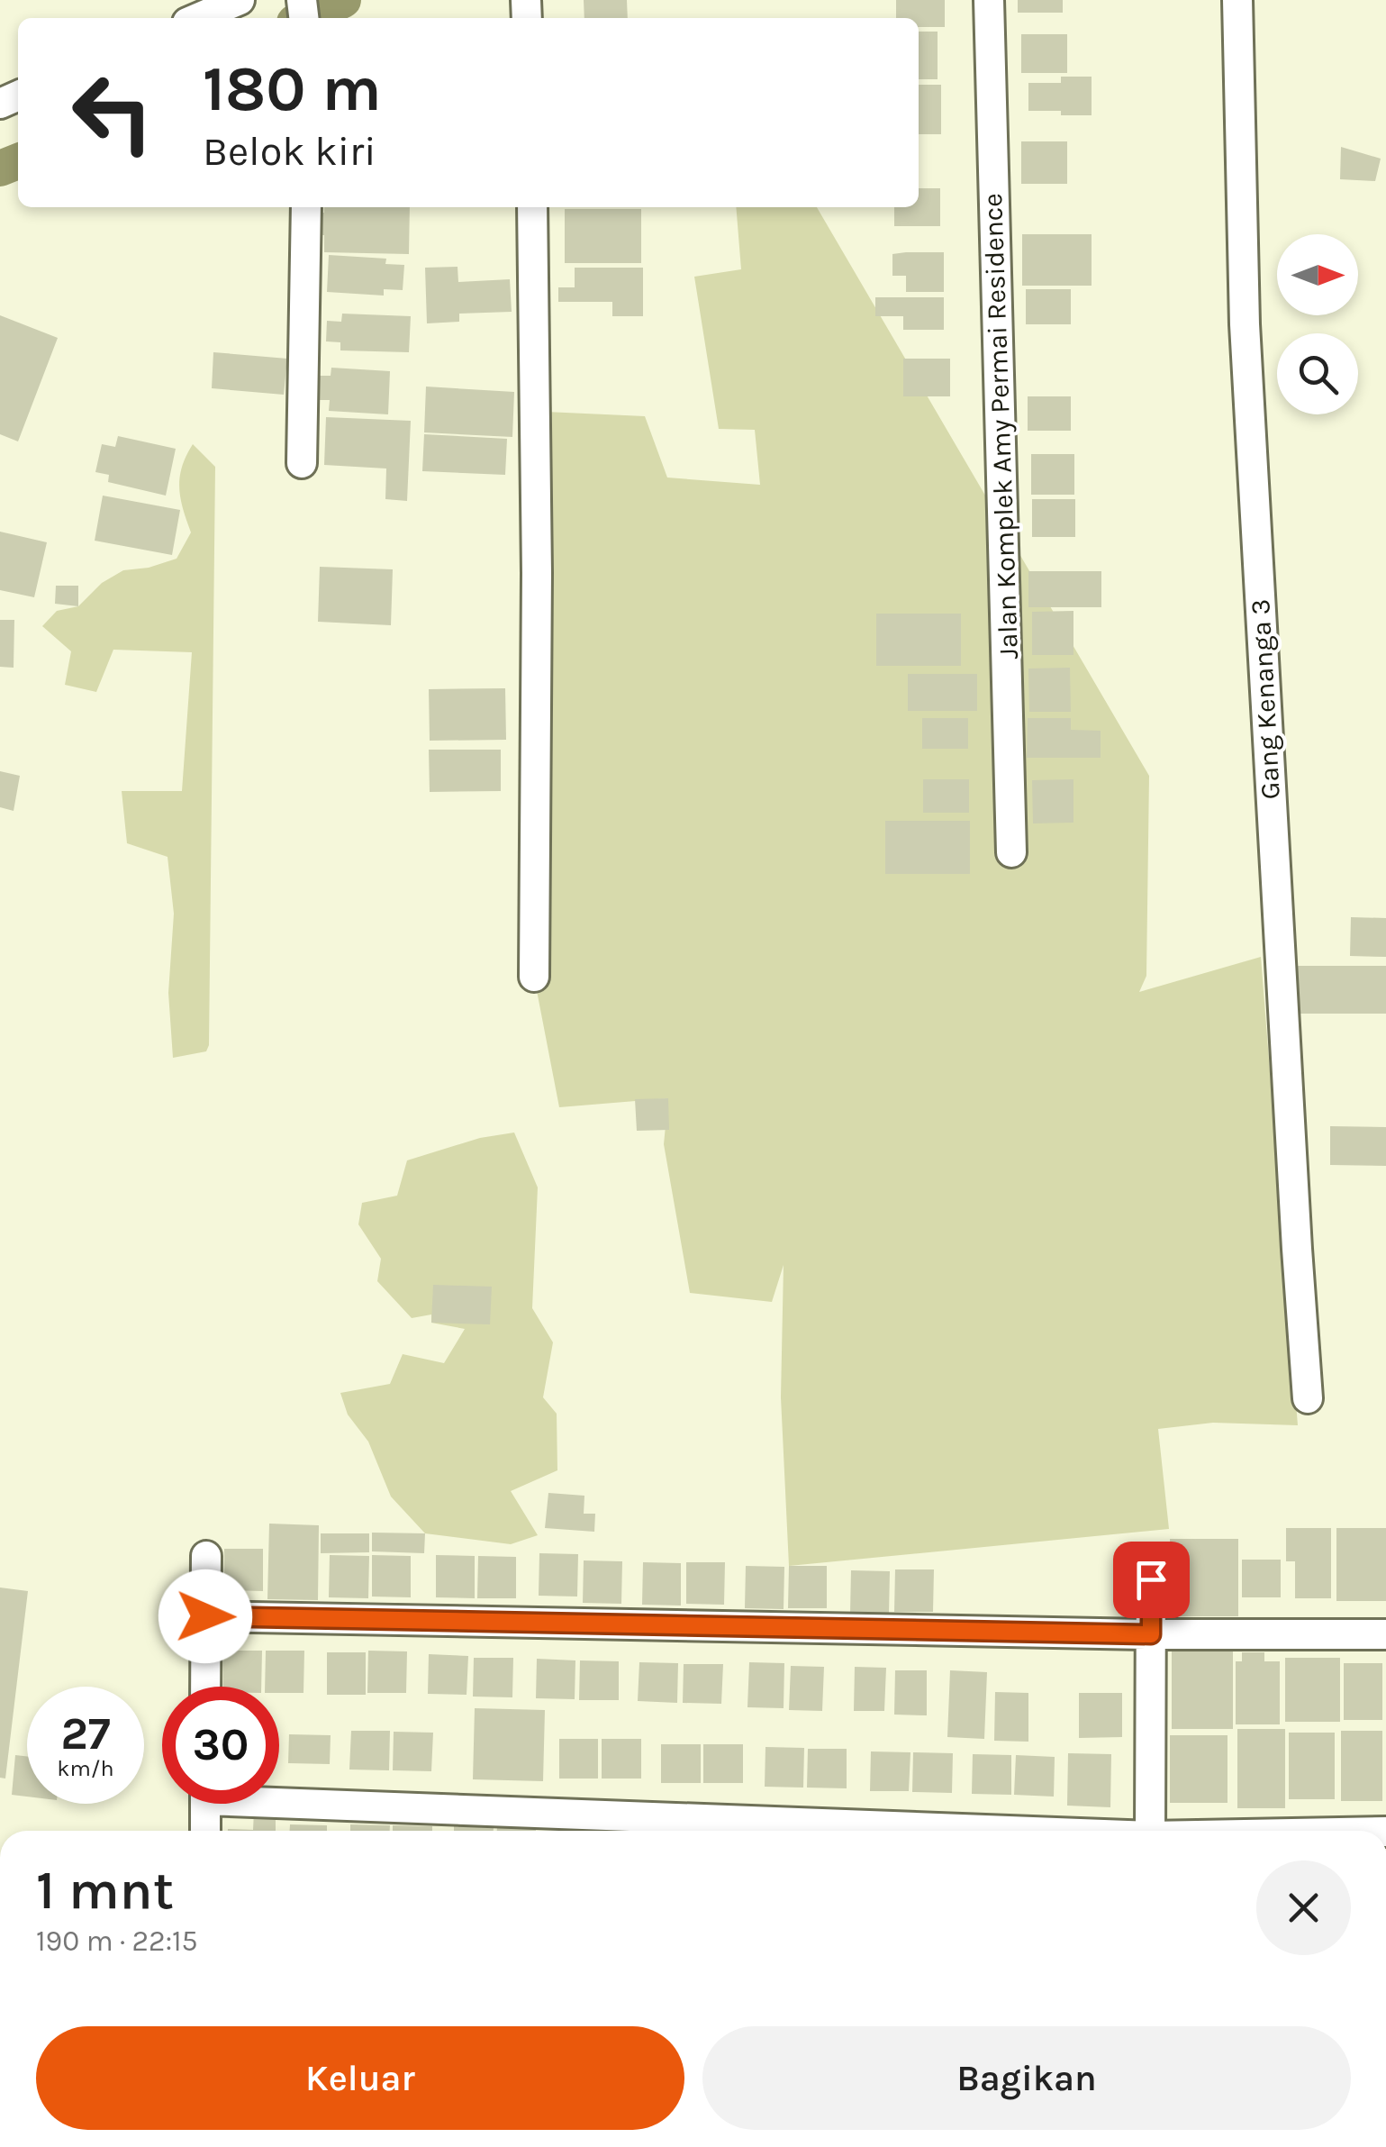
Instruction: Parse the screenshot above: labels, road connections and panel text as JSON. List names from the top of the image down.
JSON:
{
  "streets": {
    "street": ["Jalan Komplek Amy Permai Residence", "Gang Kenanga 3"]
  },
  "north": "right",
  "page": {
    "turn": ["180 m", "Belok kiri"],
    "speed": "27 km/h",
    "limit": "30",
    "heading": ["1 mnt", "190 m · 22:15"],
    "buttons": ["Keluar", "Bagikan"]
  }
}
